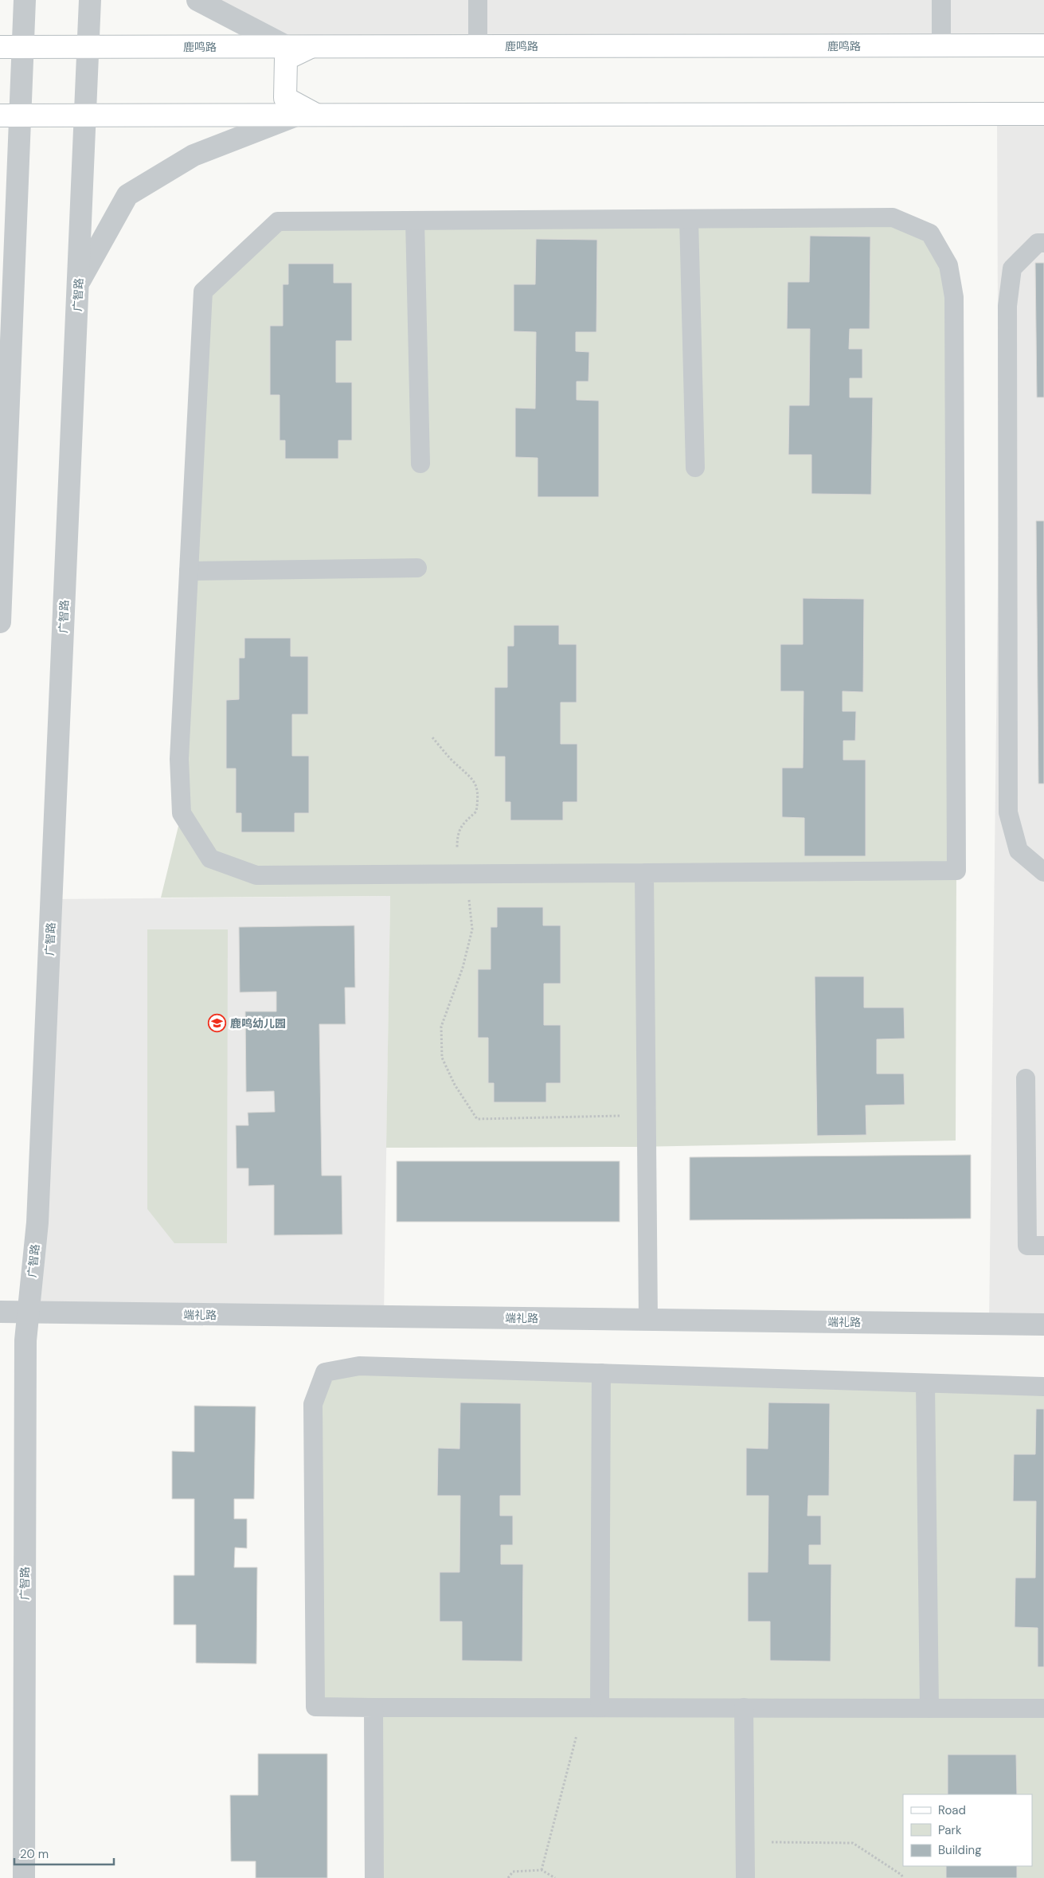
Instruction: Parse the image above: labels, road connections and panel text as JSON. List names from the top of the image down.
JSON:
{
  "streets": {
    "main road": ["鹿鸣路"],
    "street": ["广智路", "端礼路"]
  },
  "crossings": [
    ["鹿鸣路", "广智路"],
    ["广智路", "端礼路"]
  ],
  "places": {
    "school or university": ["鹿鸣幼儿园"]
  },
  "legend": ["Road", "Park", "Building"],
  "scale_bar": "20 m"
}
